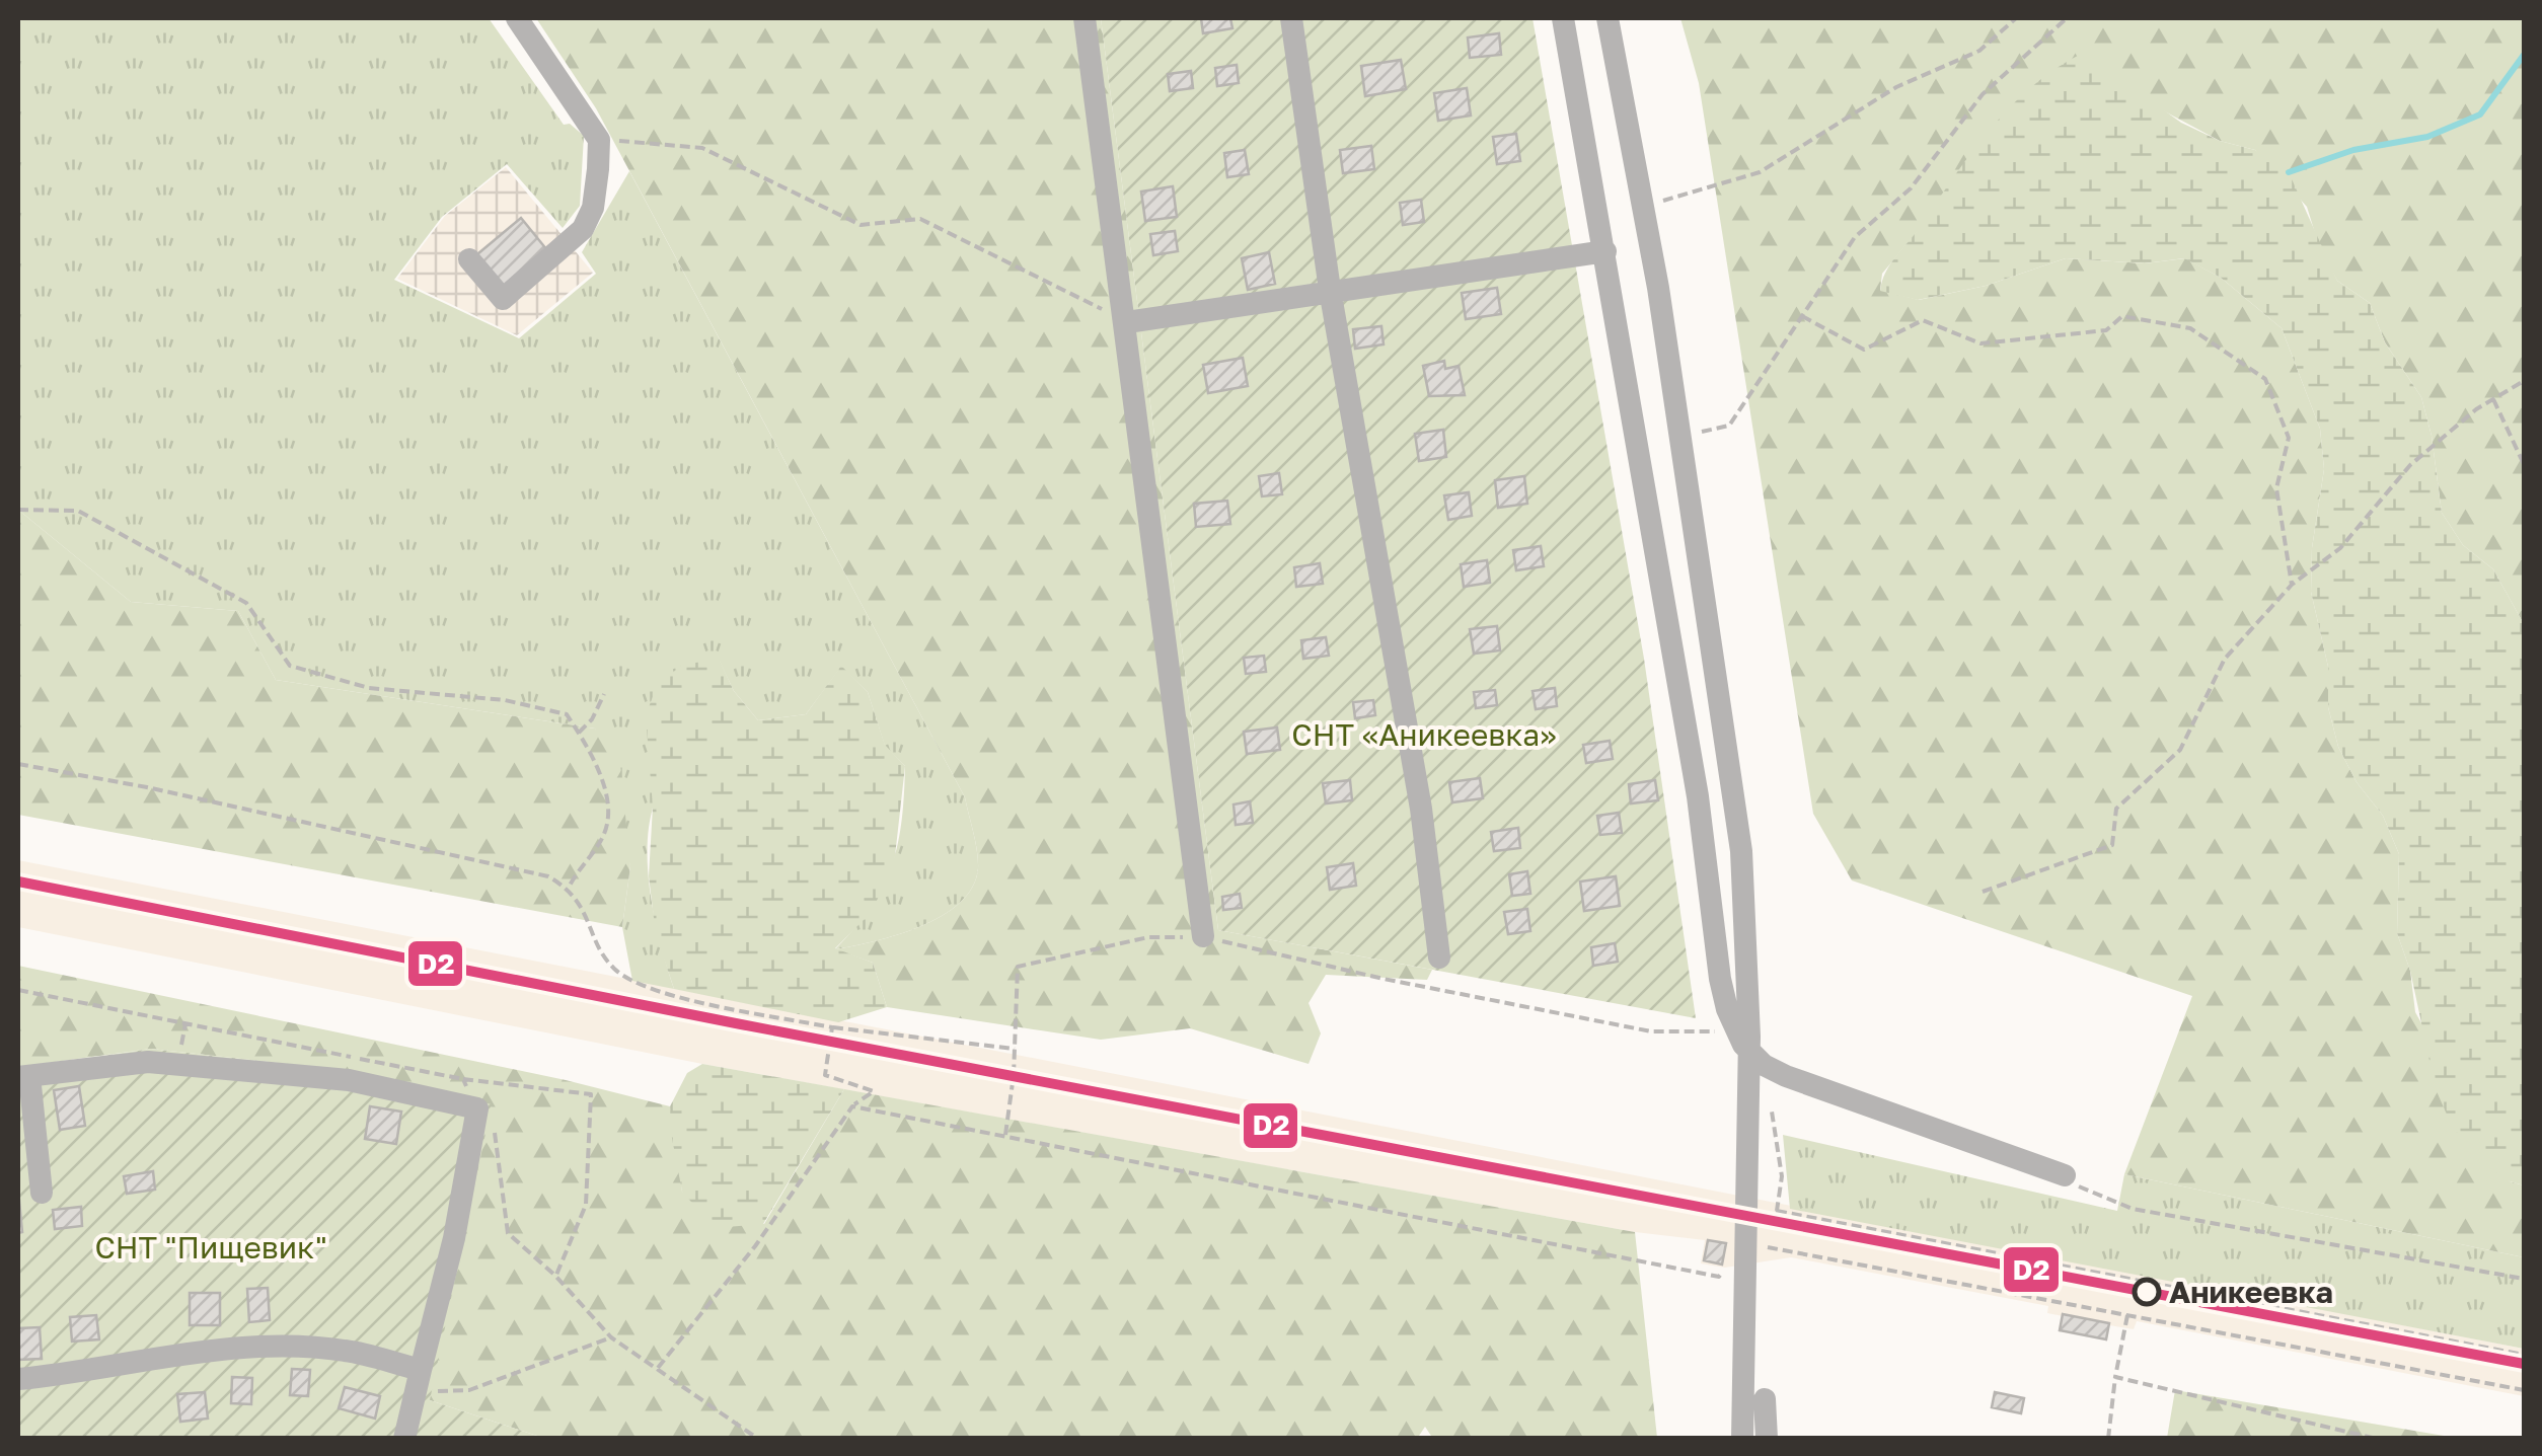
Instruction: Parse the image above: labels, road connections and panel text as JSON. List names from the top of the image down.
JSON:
{
  "parks": ["СНТ «Аникеевка»", "СНТ \"Пищевик\""],
  "places": ["Аникеевка"],
  "lines": ["transit line D2"]
}
